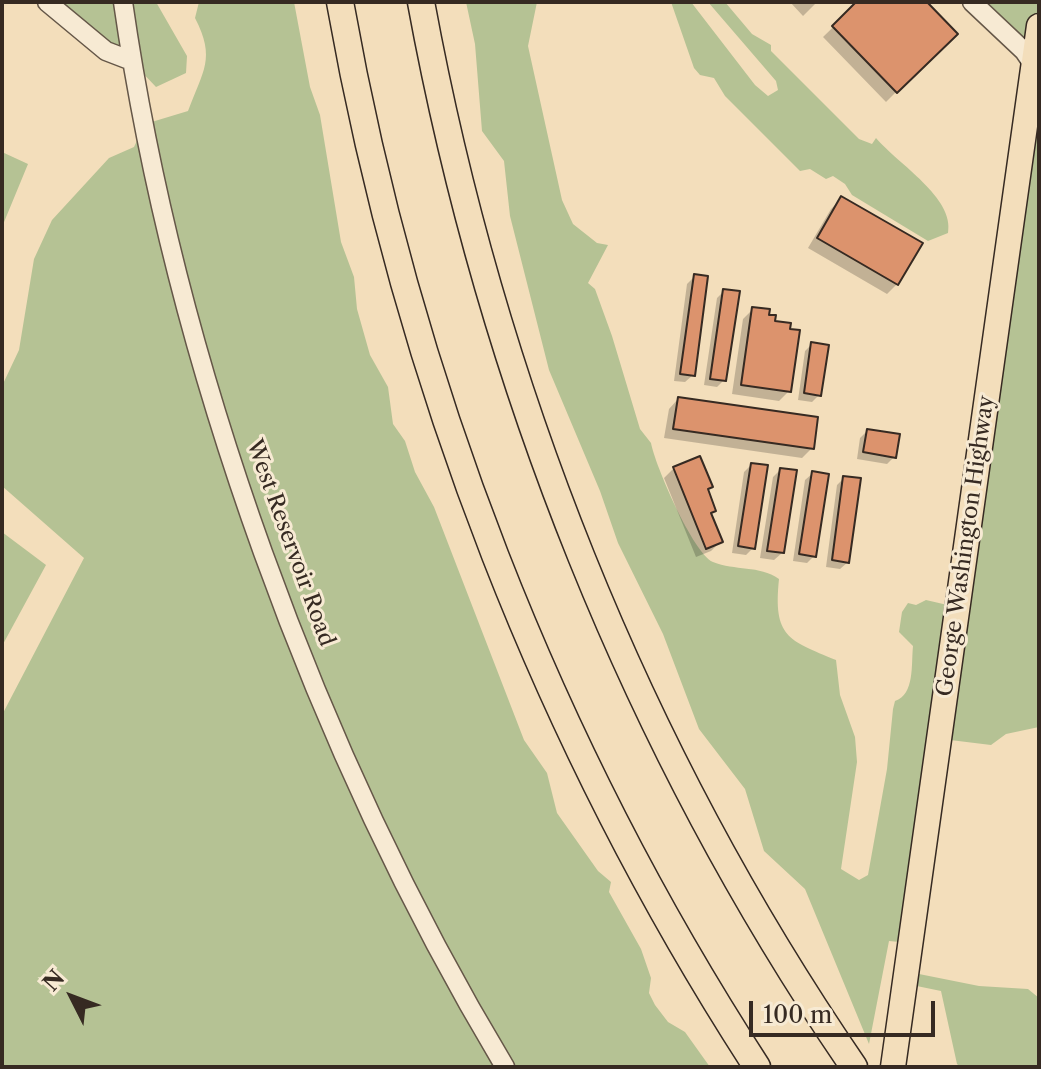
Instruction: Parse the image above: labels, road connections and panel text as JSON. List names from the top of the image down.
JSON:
{
  "streets": {
    "main road": ["George Washington Highway"],
    "street": ["West Reservoir Road"]
  },
  "scale_bar": "100 m",
  "north": "top left"
}
